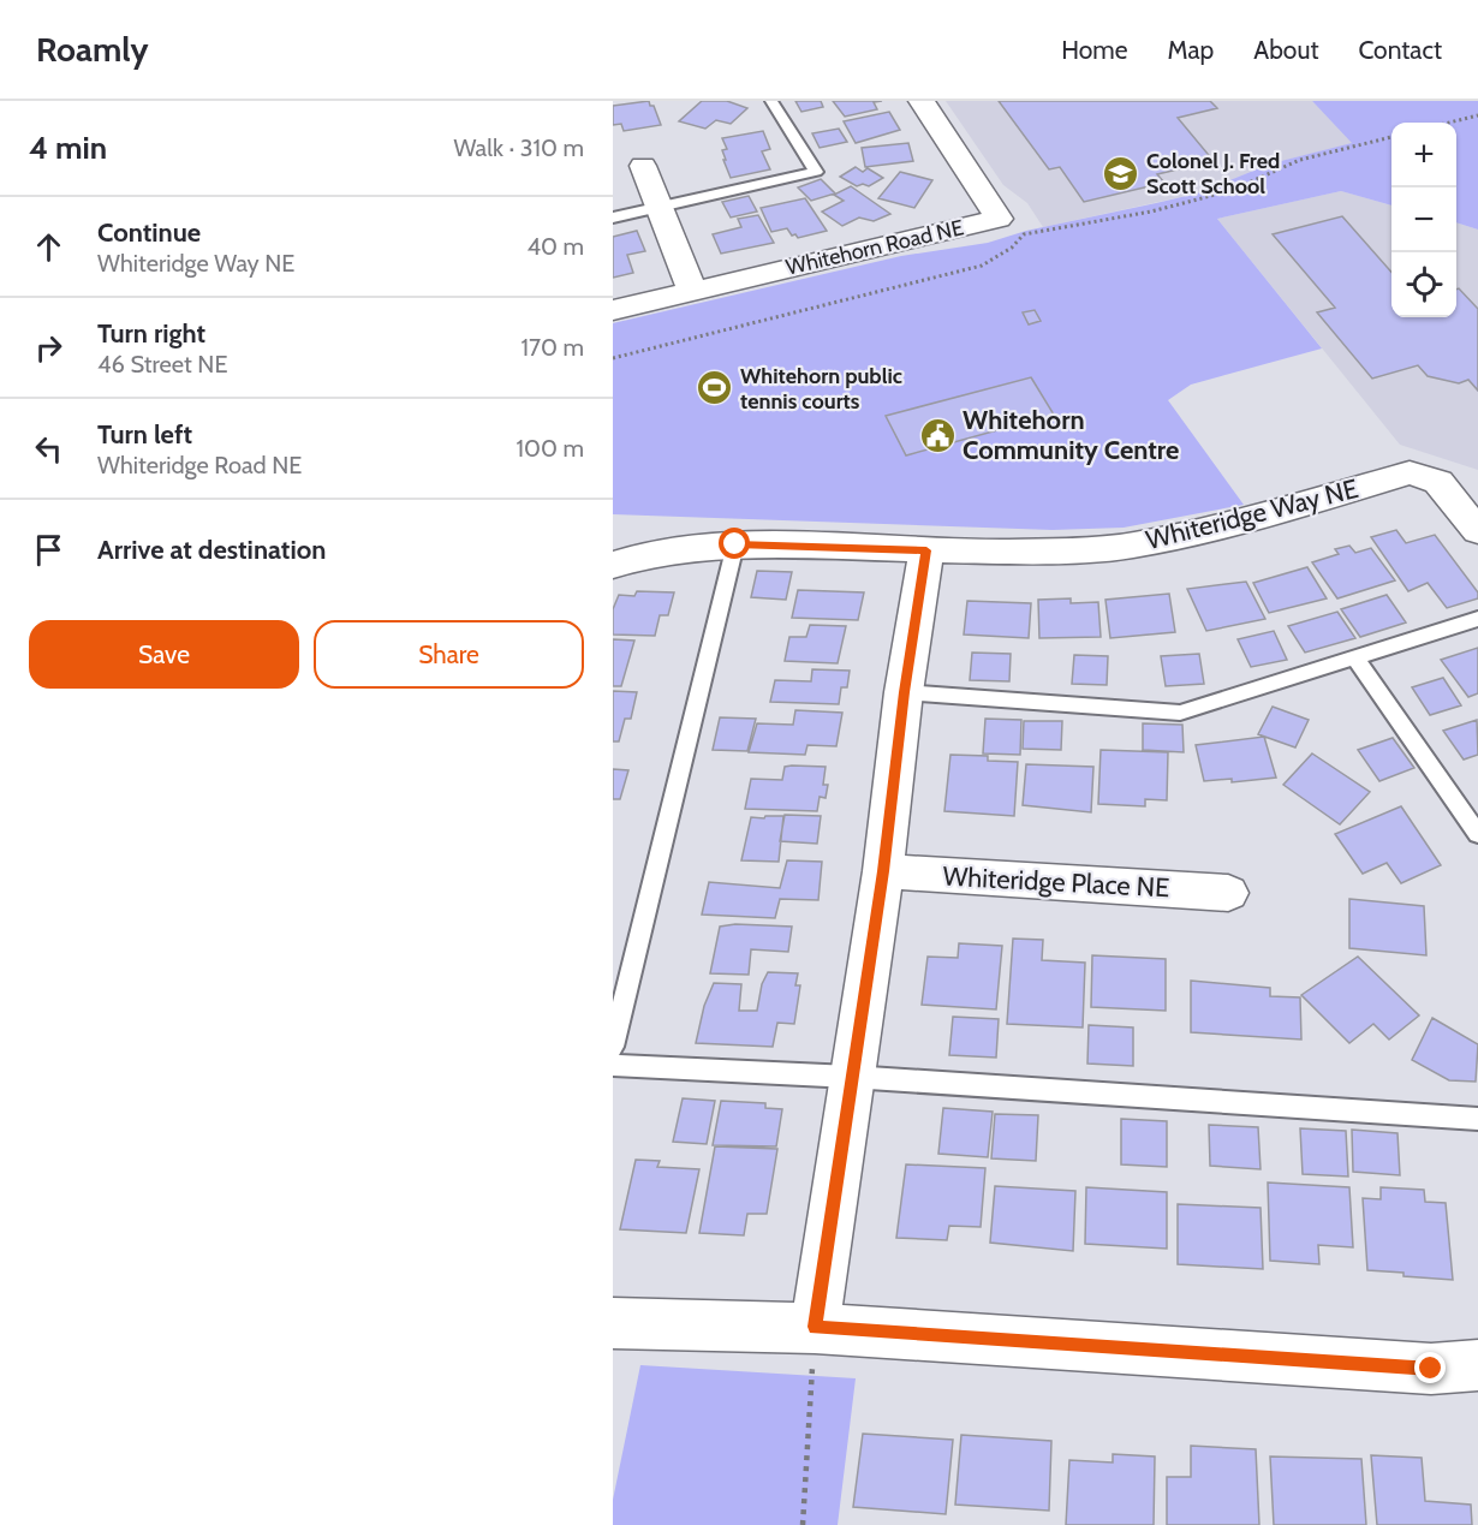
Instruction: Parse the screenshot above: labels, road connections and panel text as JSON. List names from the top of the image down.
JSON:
{
  "streets": {
    "street": ["Whitehorn Road NE", "Whiteridge Way NE", "Whiteridge Place NE"]
  },
  "places": {
    "school or university": ["Colonel J. Fred Scott School"],
    "sports": ["Whitehorn public tennis courts"],
    "public building": ["Whitehorn Community Centre"]
  },
  "page": {
    "header": "Roamly",
    "nav": [
      "Home",
      "Map",
      "About",
      "Contact"
    ],
    "heading": ["4 min", "Walk · 310 m"],
    "map_buttons": ["+", "−"],
    "list": [
      ["Continue", "Whiteridge Way NE", "40 m"],
      ["Turn right", "46 Street NE", "170 m"],
      ["Turn left", "Whiteridge Road NE", "100 m"],
      "Arrive at destination"
    ],
    "buttons": ["Save", "Share"]
  }
}
